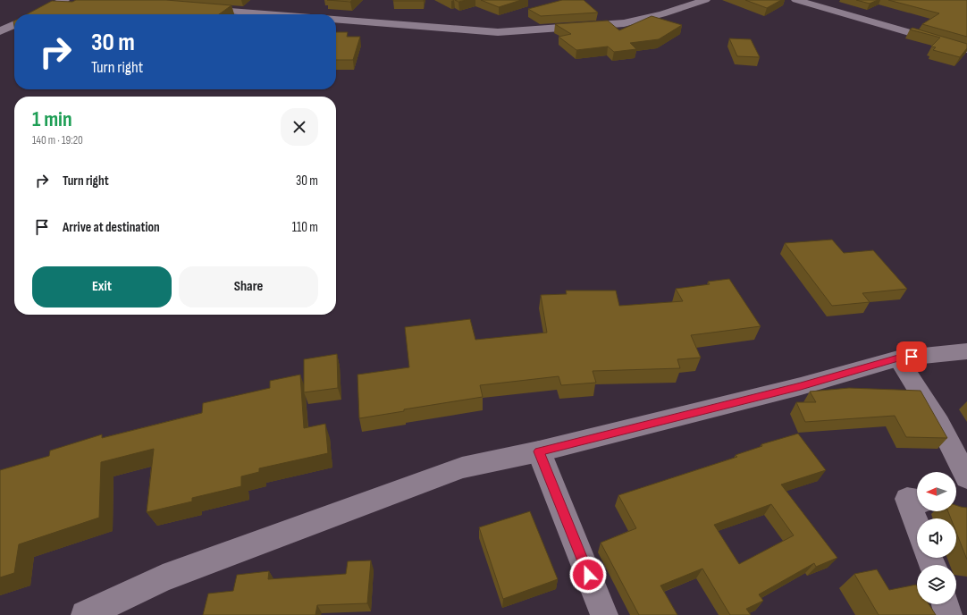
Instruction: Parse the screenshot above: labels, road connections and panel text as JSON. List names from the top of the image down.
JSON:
{
  "north": "left",
  "page": {
    "turn": ["30 m", "Turn right"],
    "heading": ["1 min", "140 m · 19:20"],
    "list": [
      {
        "name": "Turn right",
        "value": "30 m"
      },
      {
        "name": "Arrive at destination",
        "value": "110 m"
      }
    ],
    "buttons": ["Exit", "Share"]
  }
}
